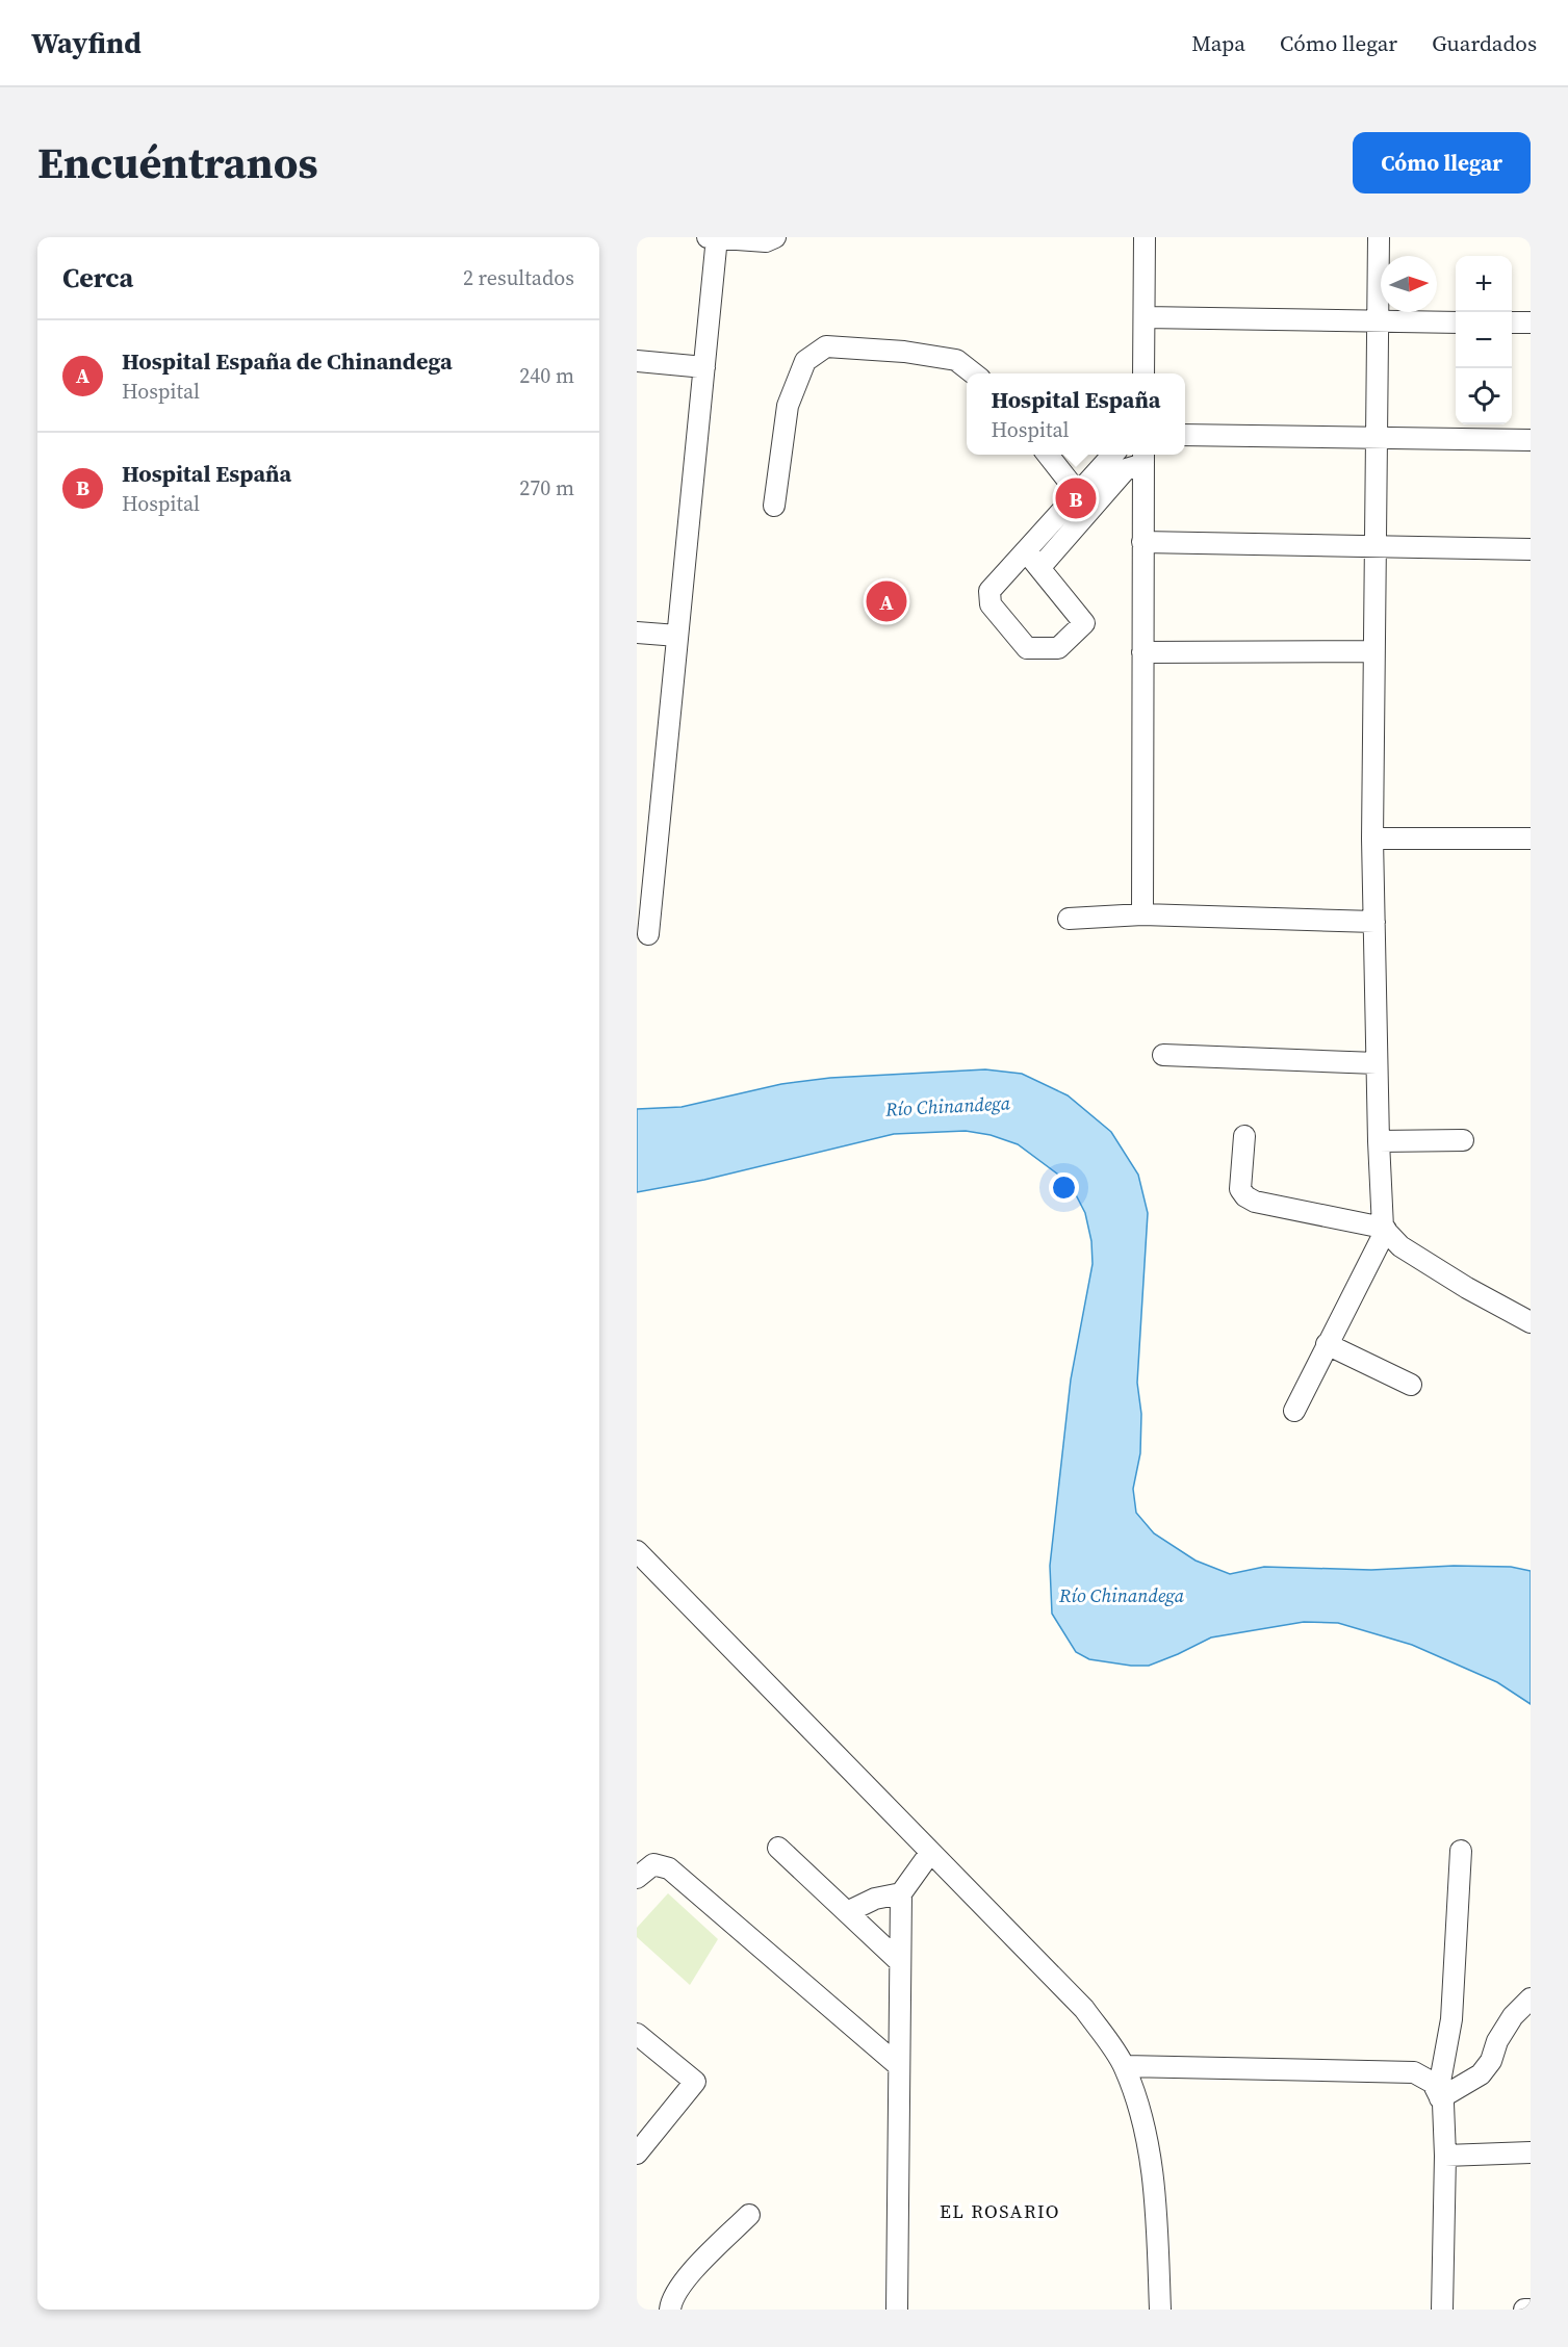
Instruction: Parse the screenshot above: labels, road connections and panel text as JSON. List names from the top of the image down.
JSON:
{
  "districts": ["EL ROSARIO"],
  "water": ["Río Chinandega"],
  "north": "right",
  "page": {
    "header": "Wayfind",
    "nav": ["Mapa", "Cómo llegar", "Guardados"],
    "title": "Encuéntranos",
    "buttons": "Cómo llegar",
    "heading": ["Cerca", "2 resultados"],
    "map_buttons": ["+", "−"],
    "list": [
      {
        "mark": "A",
        "name": "Hospital España de Chinandega",
        "note": "Hospital",
        "value": "240 m"
      },
      {
        "mark": "B",
        "name": "Hospital España",
        "note": "Hospital",
        "value": "270 m"
      }
    ],
    "popup": ["Hospital España", "Hospital"],
    "pins": ["B", "A"]
  }
}
